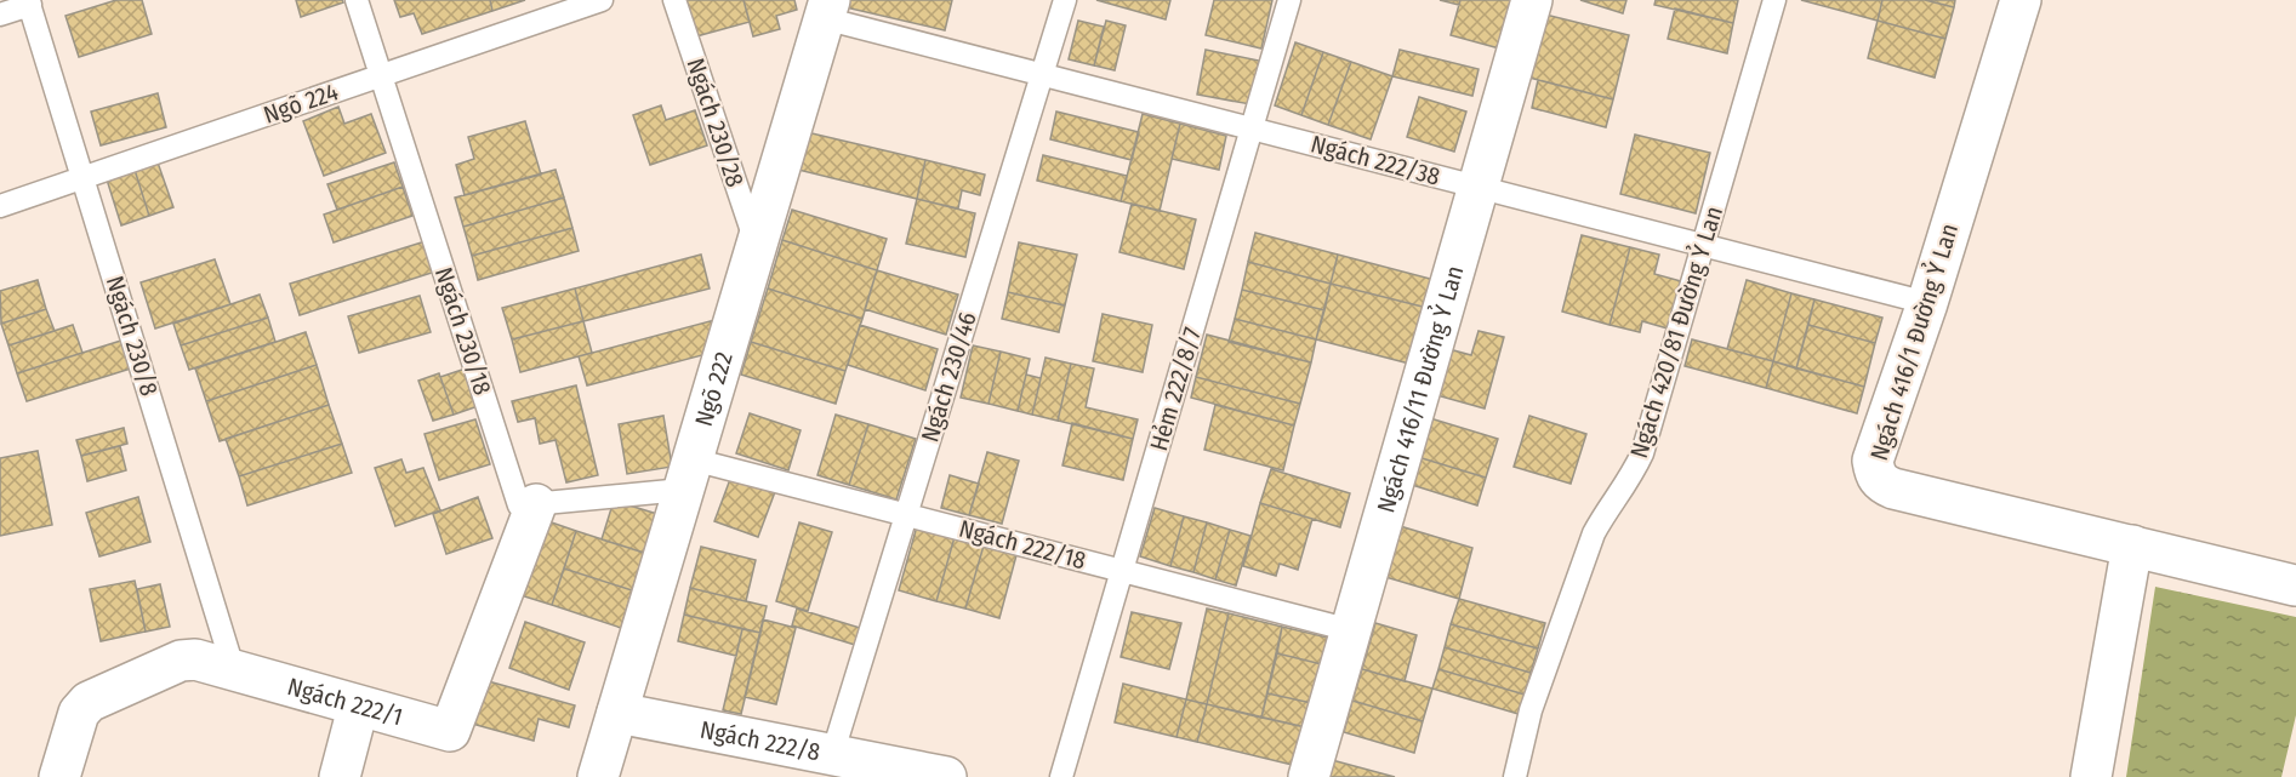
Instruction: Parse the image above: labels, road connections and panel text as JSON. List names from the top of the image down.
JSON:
{
  "streets": {
    "street": [
      "Ngách 416/1 Đường Ỷ Lan",
      "Ngõ 222",
      "Ngách 416/11 Đường Ỷ Lan",
      "Ngách 222/1",
      "Ngách 222/8"
    ],
    "lane": [
      "Ngõ 224",
      "Ngách 230/28",
      "Ngách 222/38",
      "Ngách 230/18",
      "Ngách 420/81 Đường Ỷ Lan",
      "Ngách 230/8",
      "Ngách 230/46",
      "Hẻm 222/8/7",
      "Ngách 222/18"
    ]
  },
  "crossings": [
    ["Ngõ 224", "Ngách 230/18"],
    ["Ngõ 224", "Ngách 230/8"],
    ["Ngách 230/28", "Ngõ 222"],
    ["Ngách 222/38", "Ngách 420/81 Đường Ỷ Lan"],
    ["Ngách 222/38", "Ngách 416/1 Đường Ỷ Lan"],
    ["Ngách 222/38", "Ngách 230/46"],
    ["Ngách 222/38", "Ngõ 222"],
    ["Ngách 222/38", "Hẻm 222/8/7"],
    ["Ngách 222/38", "Ngách 416/11 Đường Ỷ Lan"],
    ["Ngách 230/18", "Ngách 222/1"],
    ["Ngách 230/8", "Ngách 222/1"],
    ["Ngách 230/46", "Ngách 222/18"],
    ["Ngách 230/46", "Ngách 222/8"],
    ["Ngõ 222", "Ngách 222/18"],
    ["Ngõ 222", "Ngách 222/8"],
    ["Hẻm 222/8/7", "Ngách 222/18"],
    ["Ngách 416/11 Đường Ỷ Lan", "Ngách 222/18"]
  ]
}
